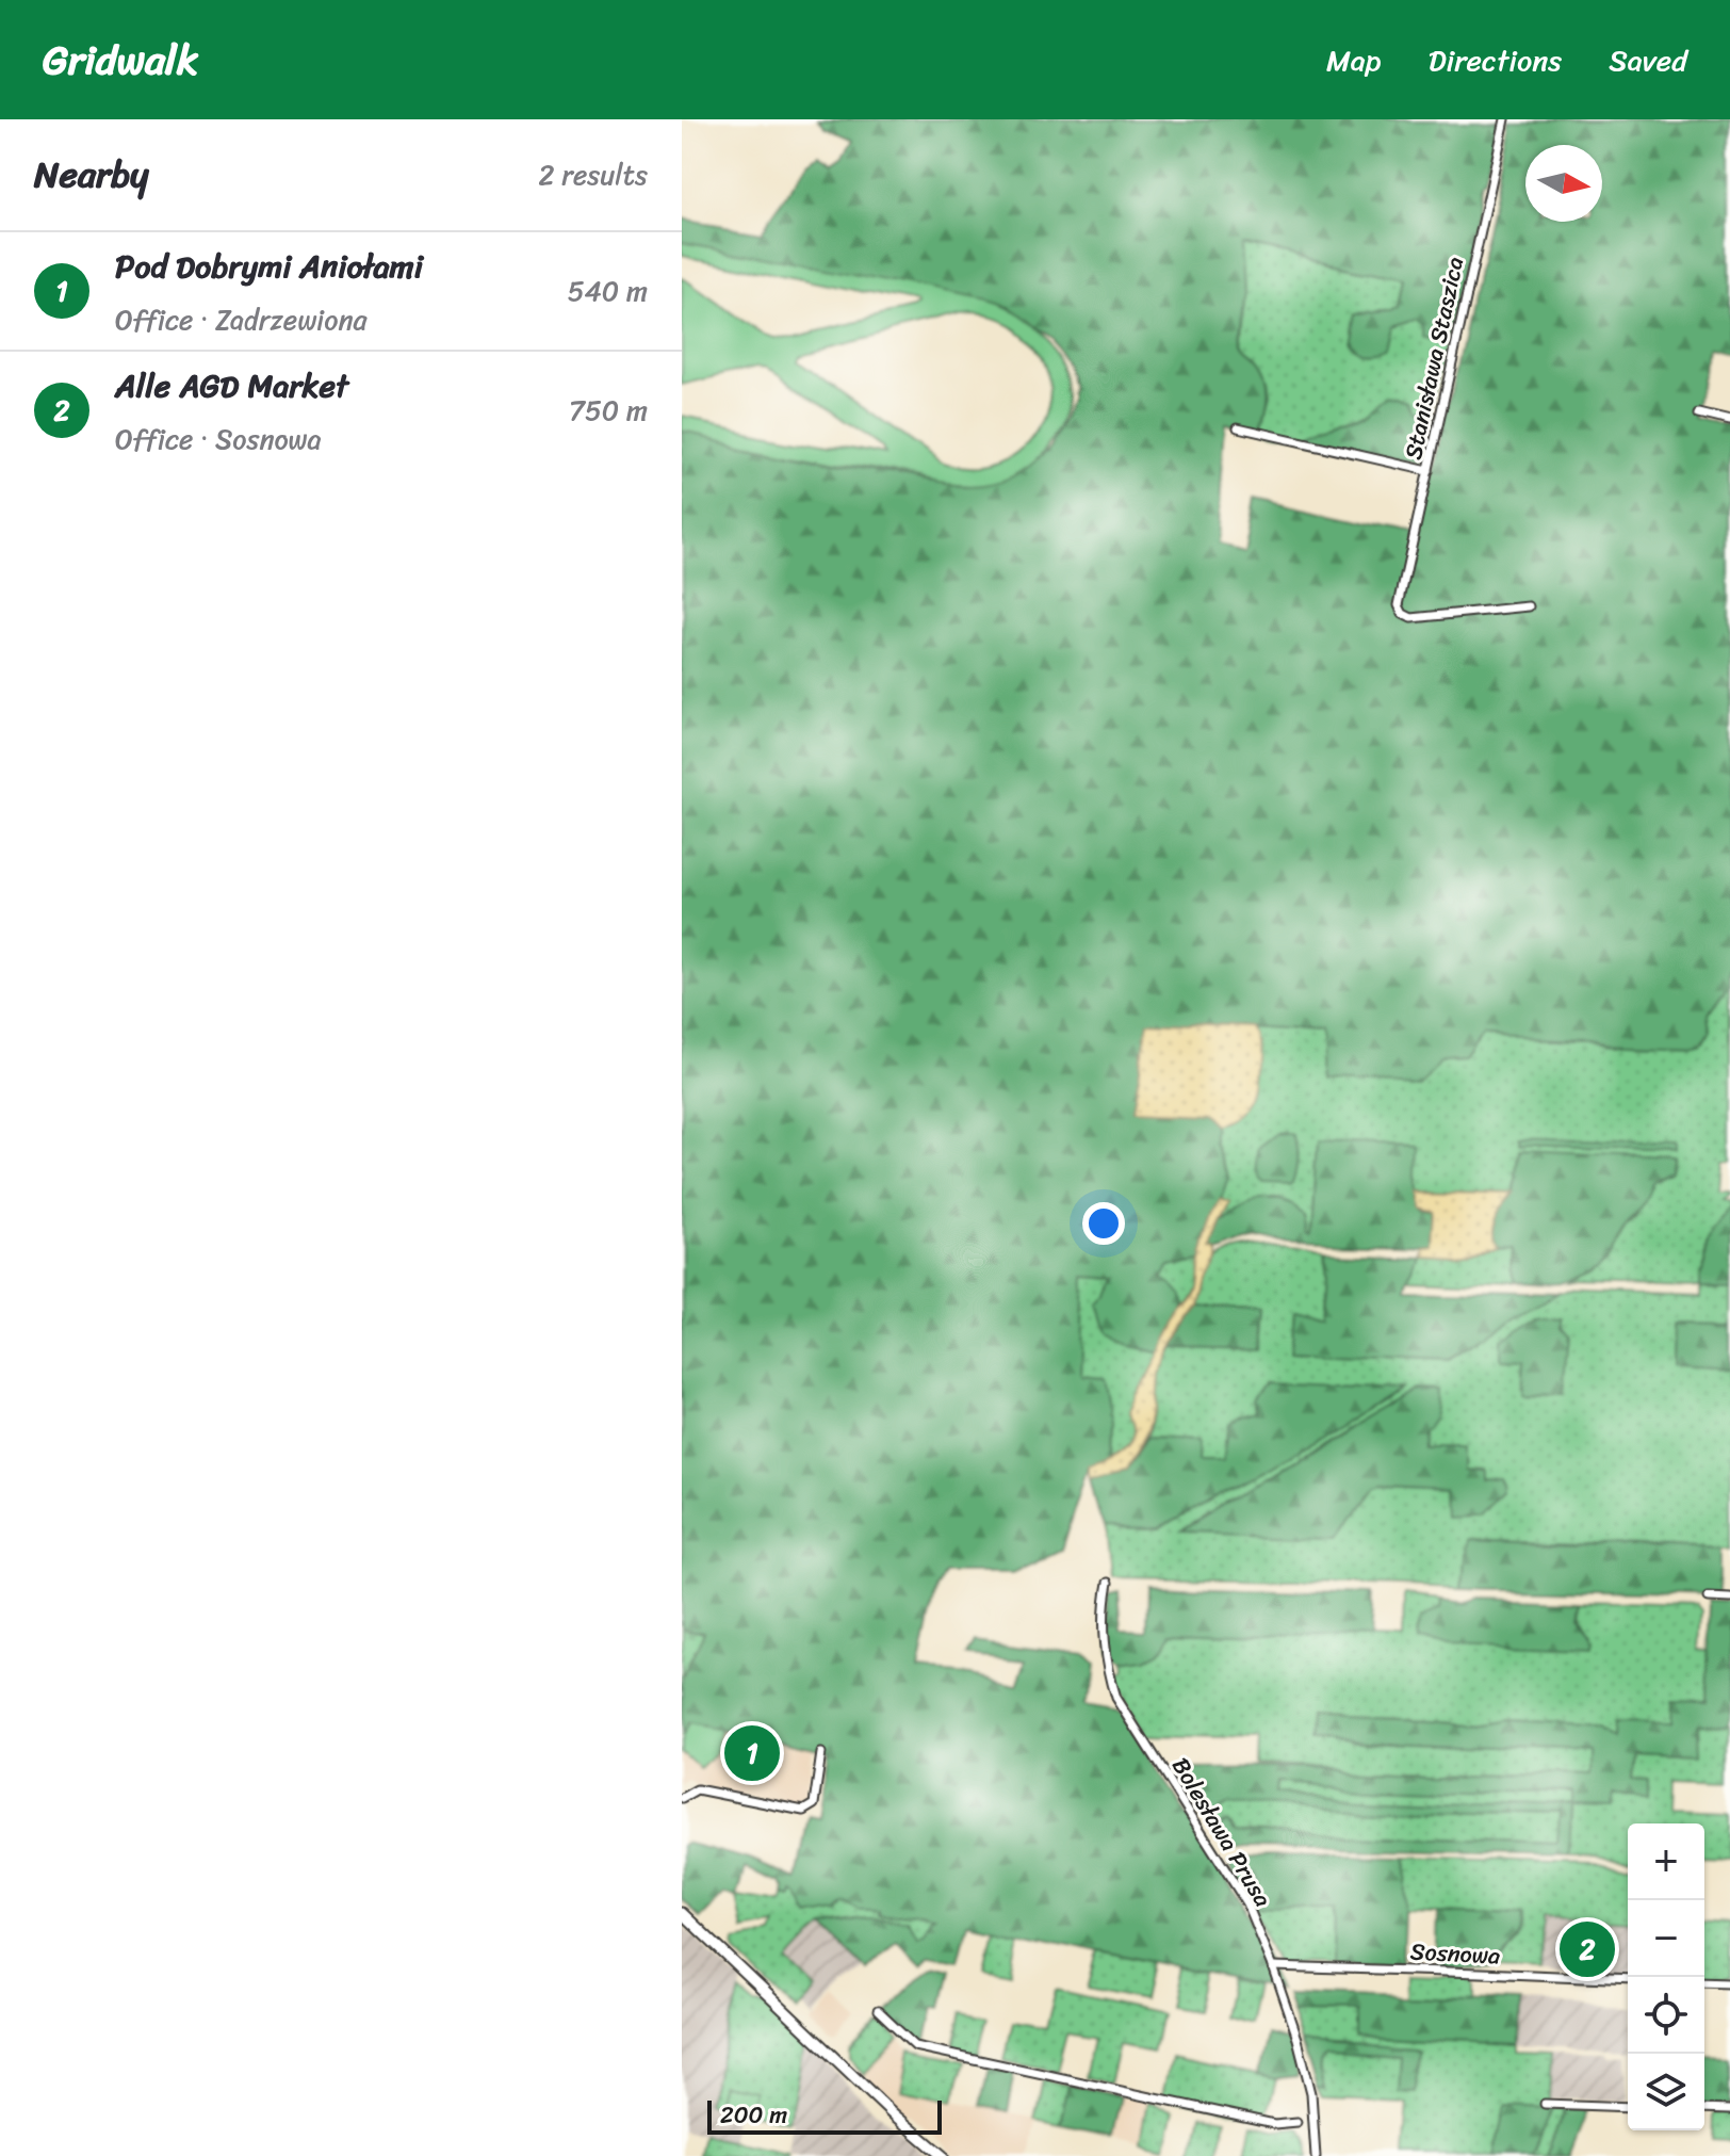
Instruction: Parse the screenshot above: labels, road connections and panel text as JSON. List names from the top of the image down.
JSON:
{
  "streets": {
    "street": ["Stanisława Staszica", "Bolesława Prusa", "Sosnowa"]
  },
  "crossings": [
    ["Bolesława Prusa", "Sosnowa"]
  ],
  "scale_bar": "200 m",
  "north": "right",
  "page": {
    "header": "Gridwalk",
    "nav": ["Map", "Directions", "Saved"],
    "heading": ["Nearby", "2 results"],
    "list": [
      {
        "mark": "1",
        "name": "Pod Dobrymi Aniołami",
        "note": "Office · Zadrzewiona",
        "value": "540 m"
      },
      {
        "mark": "2",
        "name": "Alle AGD Market",
        "note": "Office · Sosnowa",
        "value": "750 m"
      }
    ],
    "pins": ["1", "2"],
    "map_buttons": ["+", "−"],
    "scale": "200 m"
  }
}
